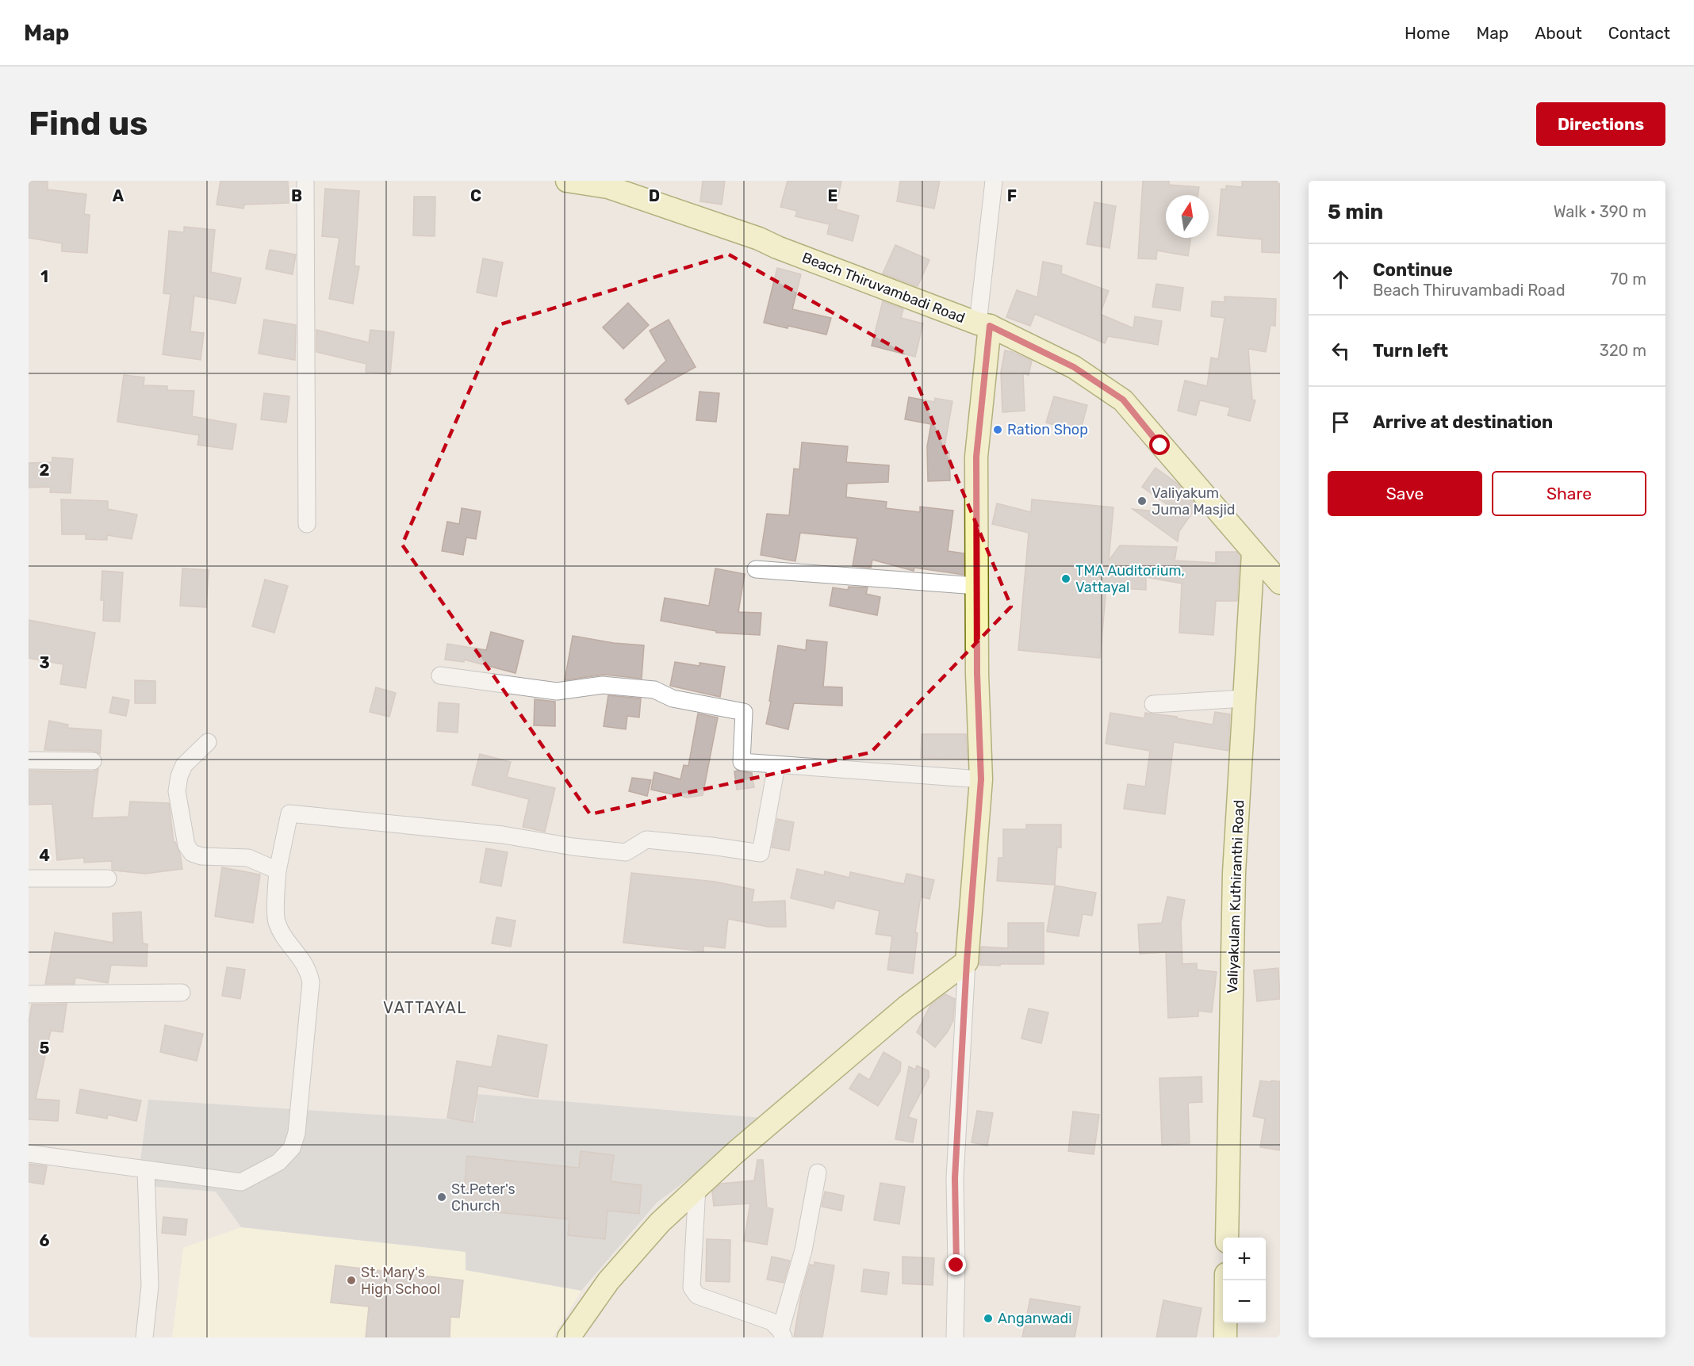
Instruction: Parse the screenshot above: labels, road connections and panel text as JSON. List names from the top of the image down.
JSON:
{
  "streets": {
    "street": ["Beach Thiruvambadi Road", "Valiyakulam Kuthiranthi Road"]
  },
  "crossings": [
    ["Beach Thiruvambadi Road", "Valiyakulam Kuthiranthi Road"]
  ],
  "districts": ["VATTAYAL"],
  "places": [
    "Ration Shop",
    "Valiyakum Juma Masjid",
    "TMA Auditorium, Vattayal",
    "St.Peter's Church",
    "St. Mary's High School",
    "Anganwadi"
  ],
  "north": "top",
  "page": {
    "header": "Map",
    "nav": [
      "Home",
      "Map",
      "About",
      "Contact"
    ],
    "buttons": [
      "Directions",
      ["Save", "Share"]
    ],
    "title": "Find us",
    "heading": ["5 min", "Walk · 390 m"],
    "list": [
      ["Continue", "Beach Thiruvambadi Road", "70 m"],
      ["Turn left", "320 m"],
      "Arrive at destination"
    ],
    "map_buttons": ["+", "−"]
  },
  "grid": {
    "columns": [
      "A",
      "B",
      "C",
      "D",
      "E",
      "F"
    ],
    "rows": [
      "1",
      "2",
      "3",
      "4",
      "5",
      "6"
    ]
  }
}
